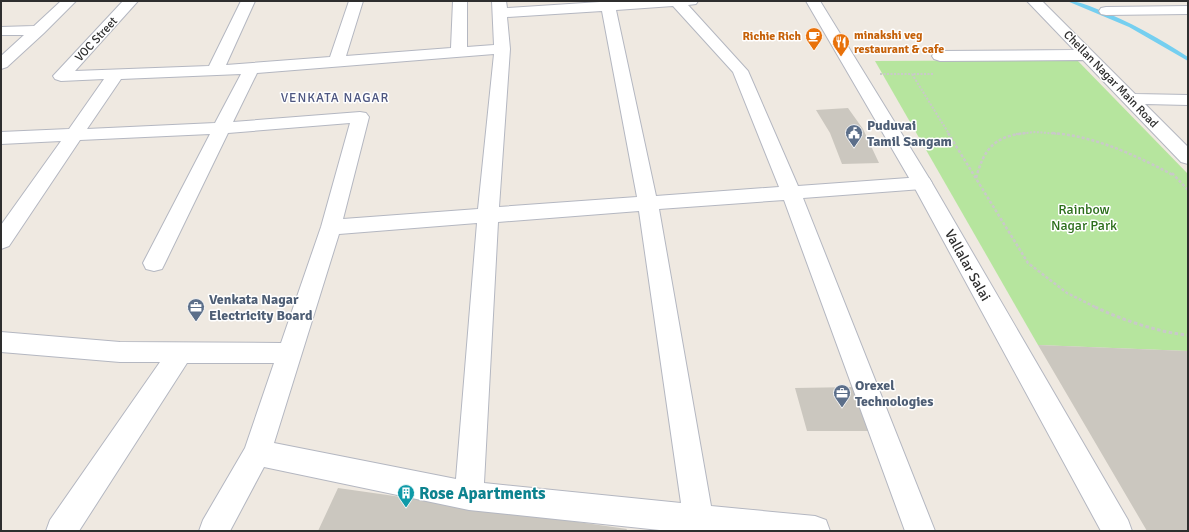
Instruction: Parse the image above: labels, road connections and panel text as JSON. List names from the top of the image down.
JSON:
{
  "streets": {
    "street": ["VOC Street", "Chellan Nagar Main Road", "Vallalar Salai"]
  },
  "districts": ["VENKATA NAGAR"],
  "parks": ["Rainbow Nagar Park"],
  "places": {
    "cafe": ["Richie Rich"],
    "restaurant": ["minakshi veg restaurant & cafe"],
    "public building": ["Puduvai Tamil Sangam"],
    "office": ["Venkata Nagar Electricity Board", "Orexel Technologies"],
    "building": ["Rose Apartments"]
  }
}
